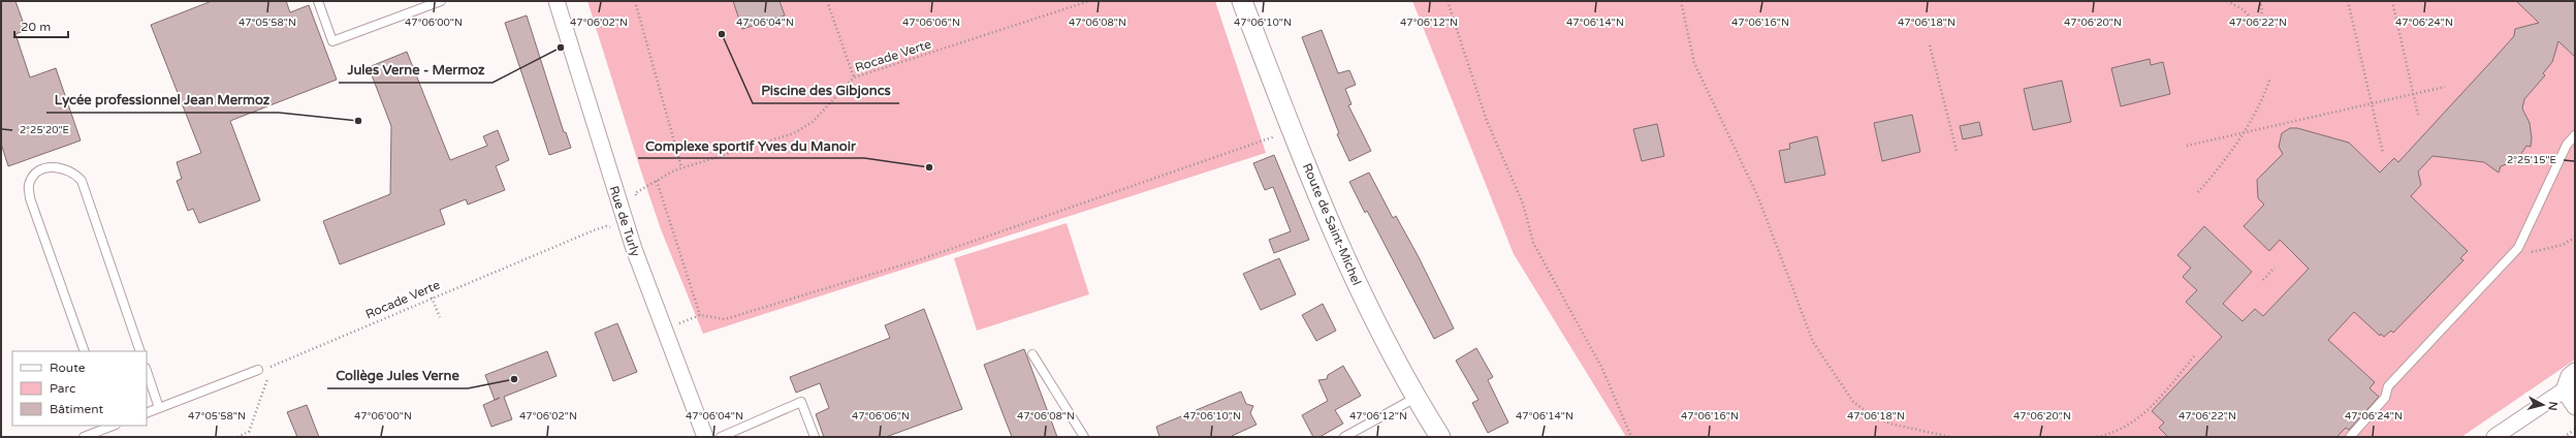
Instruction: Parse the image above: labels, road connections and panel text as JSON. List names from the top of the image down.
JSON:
{
  "streets": {
    "street": ["Rue de Turly", "Route de Saint-Michel"],
    "path": ["Rocade Verte"]
  },
  "places": [
    "Piscine des Gibjoncs",
    "Jules Verne - Mermoz",
    "Lycée professionnel Jean Mermoz",
    "Complexe sportif Yves du Manoir",
    "Collège Jules Verne"
  ],
  "legend": ["Route", "Parc", "Bâtiment"],
  "scale_bar": "20 m",
  "north": "right",
  "coordinates": [
    "47°05'58\"N",
    "47°06'00\"N",
    "47°06'02\"N",
    "47°06'04\"N",
    "47°06'06\"N",
    "47°06'08\"N",
    "47°06'10\"N",
    "47°06'12\"N",
    "47°06'14\"N",
    "47°06'16\"N",
    "47°06'18\"N",
    "47°06'20\"N",
    "47°06'22\"N",
    "47°06'24\"N",
    "2°25'20\"E",
    "2°25'15\"E"
  ]
}
